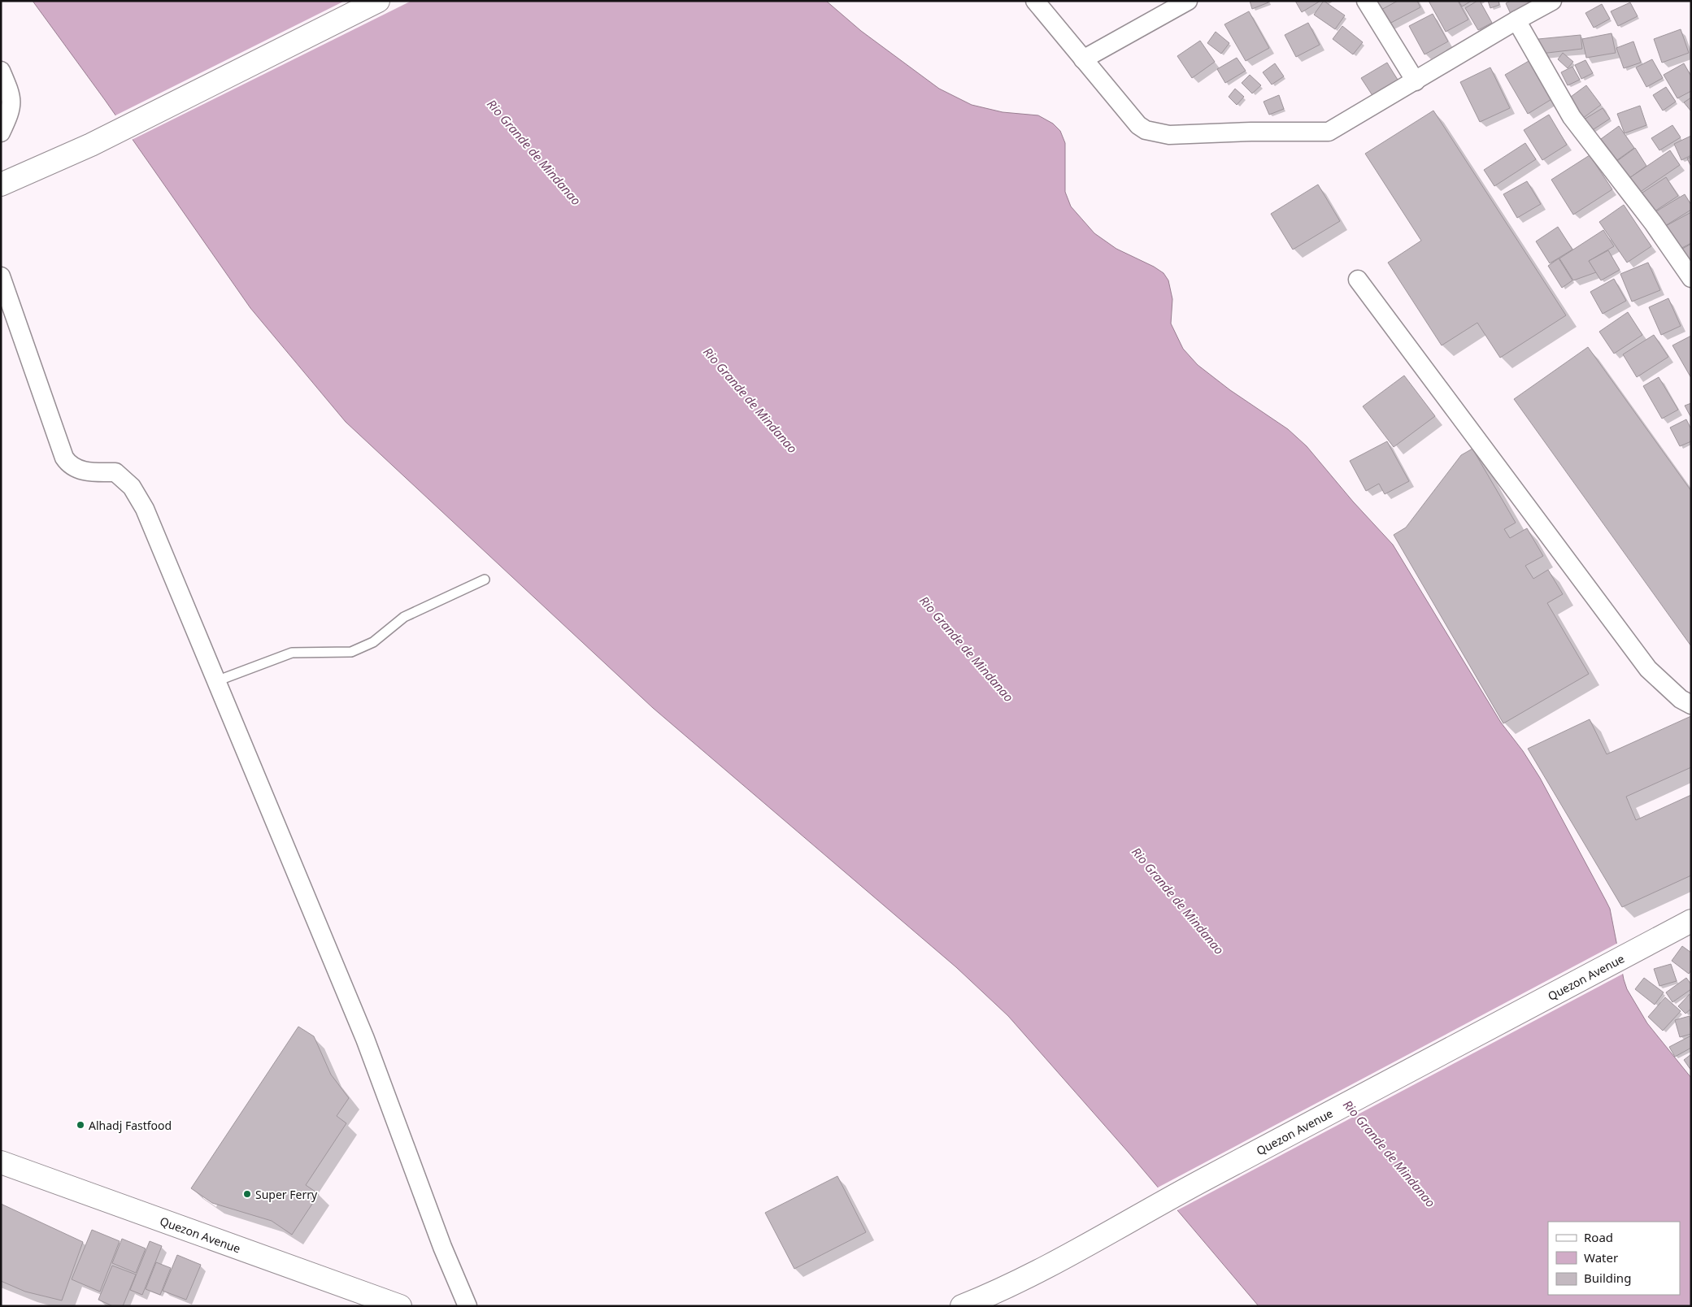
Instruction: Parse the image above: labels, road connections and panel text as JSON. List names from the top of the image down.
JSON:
{
  "streets": {
    "street": ["Quezon Avenue"]
  },
  "water": ["Rio Grande de Mindanao"],
  "places": ["Alhadj Fastfood", "Super Ferry"],
  "legend": ["Road", "Water", "Building"]
}
